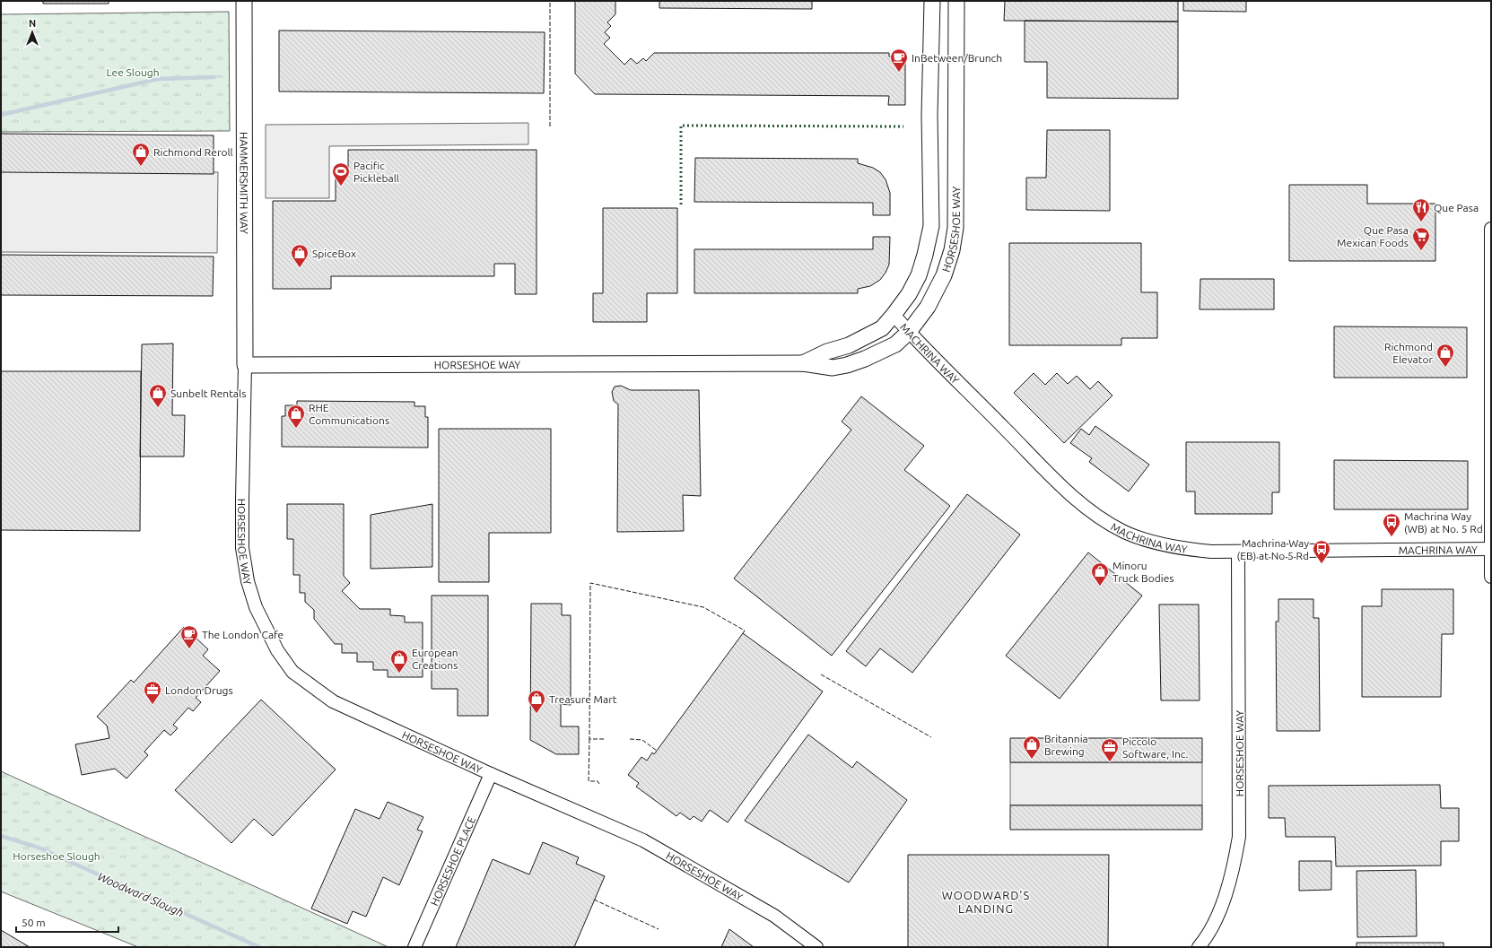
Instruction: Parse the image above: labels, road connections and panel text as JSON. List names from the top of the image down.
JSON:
{
  "streets": {
    "street": [
      "HAMMERSMITH WAY",
      "HORSESHOE WAY",
      "MACHRINA WAY",
      "HORSESHOE PLACE"
    ]
  },
  "crossings": [
    ["HAMMERSMITH WAY", "HORSESHOE WAY"],
    ["HORSESHOE WAY", "MACHRINA WAY"],
    ["HORSESHOE WAY", "HORSESHOE PLACE"]
  ],
  "districts": ["WOODWARD'S LANDING"],
  "water": ["Woodward Slough"],
  "parks": ["Lee Slough", "Horseshoe Slough"],
  "places": {
    "cafe": ["InBetween/Brunch", "The London Cafe"],
    "shop": [
      "Richmond Reroll",
      "SpiceBox",
      "Richmond Elevator",
      "Sunbelt Rentals",
      "RHE Communications",
      "Minoru Truck Bodies",
      "European Creations",
      "Treasure Mart",
      "Britannia Brewing"
    ],
    "sports": ["Pacific Pickleball"],
    "restaurant": ["Que Pasa"],
    "supermarket": ["Que Pasa Mexican Foods"],
    "bus stop": ["Machrina Way (WB) at No. 5 Rd", "Machrina Way (EB) at No 5 Rd"],
    "office": ["London Drugs", "Piccolo Software, Inc."]
  },
  "scale_bar": "50 m",
  "north": "top"
}
